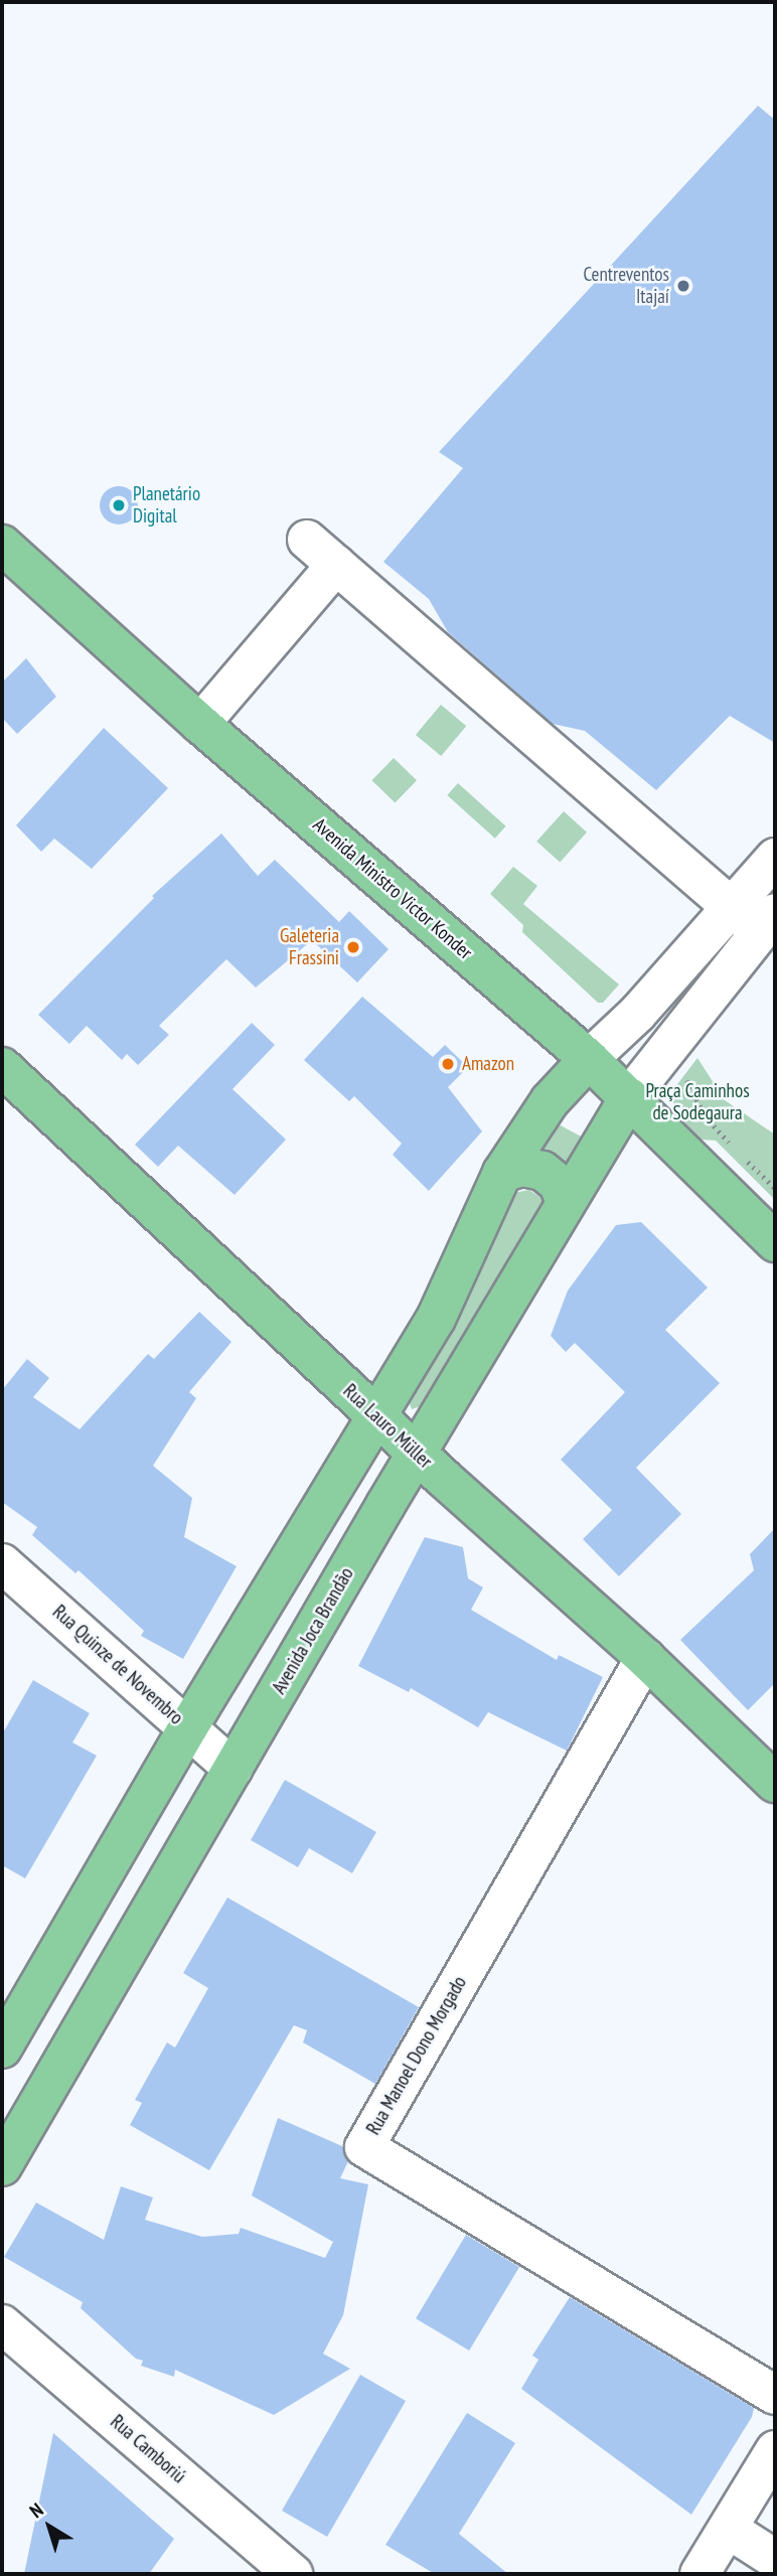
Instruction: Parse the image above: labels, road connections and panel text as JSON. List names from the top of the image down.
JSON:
{
  "streets": {
    "main road": ["Avenida Ministro Victor Konder", "Rua Lauro Müller", "Avenida Joca Brandão"],
    "street": ["Rua Quinze de Novembro", "Rua Manoel Dono Morgado", "Rua Camboriú"]
  },
  "crossings": [
    ["Avenida Ministro Victor Konder", "Avenida Joca Brandão"],
    ["Rua Lauro Müller", "Avenida Joca Brandão"],
    ["Rua Lauro Müller", "Rua Manoel Dono Morgado"],
    ["Avenida Joca Brandão", "Rua Quinze de Novembro"]
  ],
  "parks": ["Praça Caminhos de Sodegaura"],
  "places": [
    "Centreventos Itajaí",
    "Planetário Digital",
    "Galeteria Frassini",
    "Amazon"
  ],
  "north": "top left"
}
